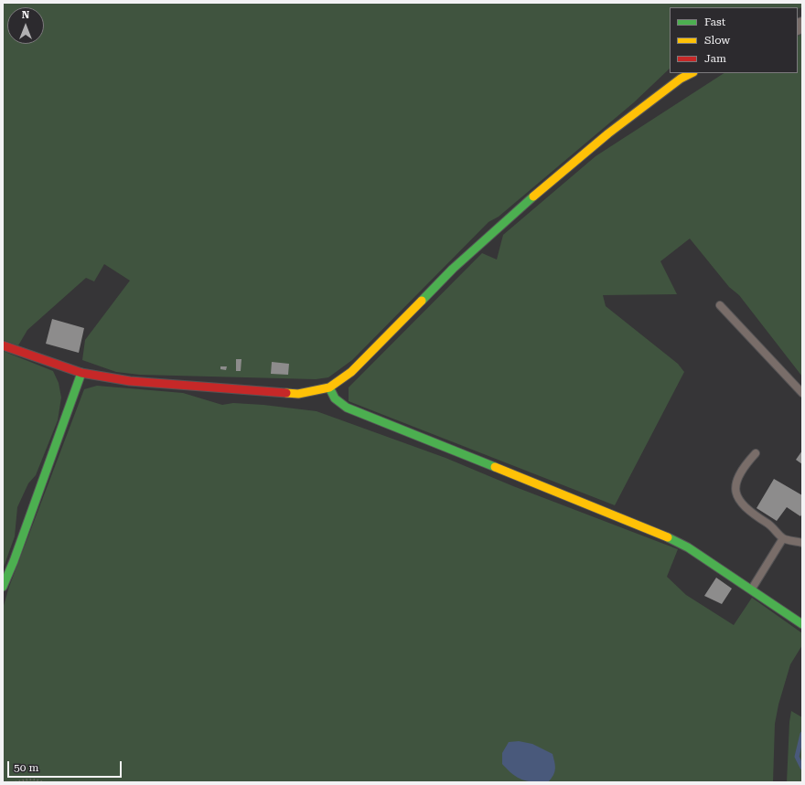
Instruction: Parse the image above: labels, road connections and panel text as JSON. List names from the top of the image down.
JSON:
{
  "legend": ["Fast", "Slow", "Jam"],
  "scale_bar": "50 m",
  "north": "top"
}
